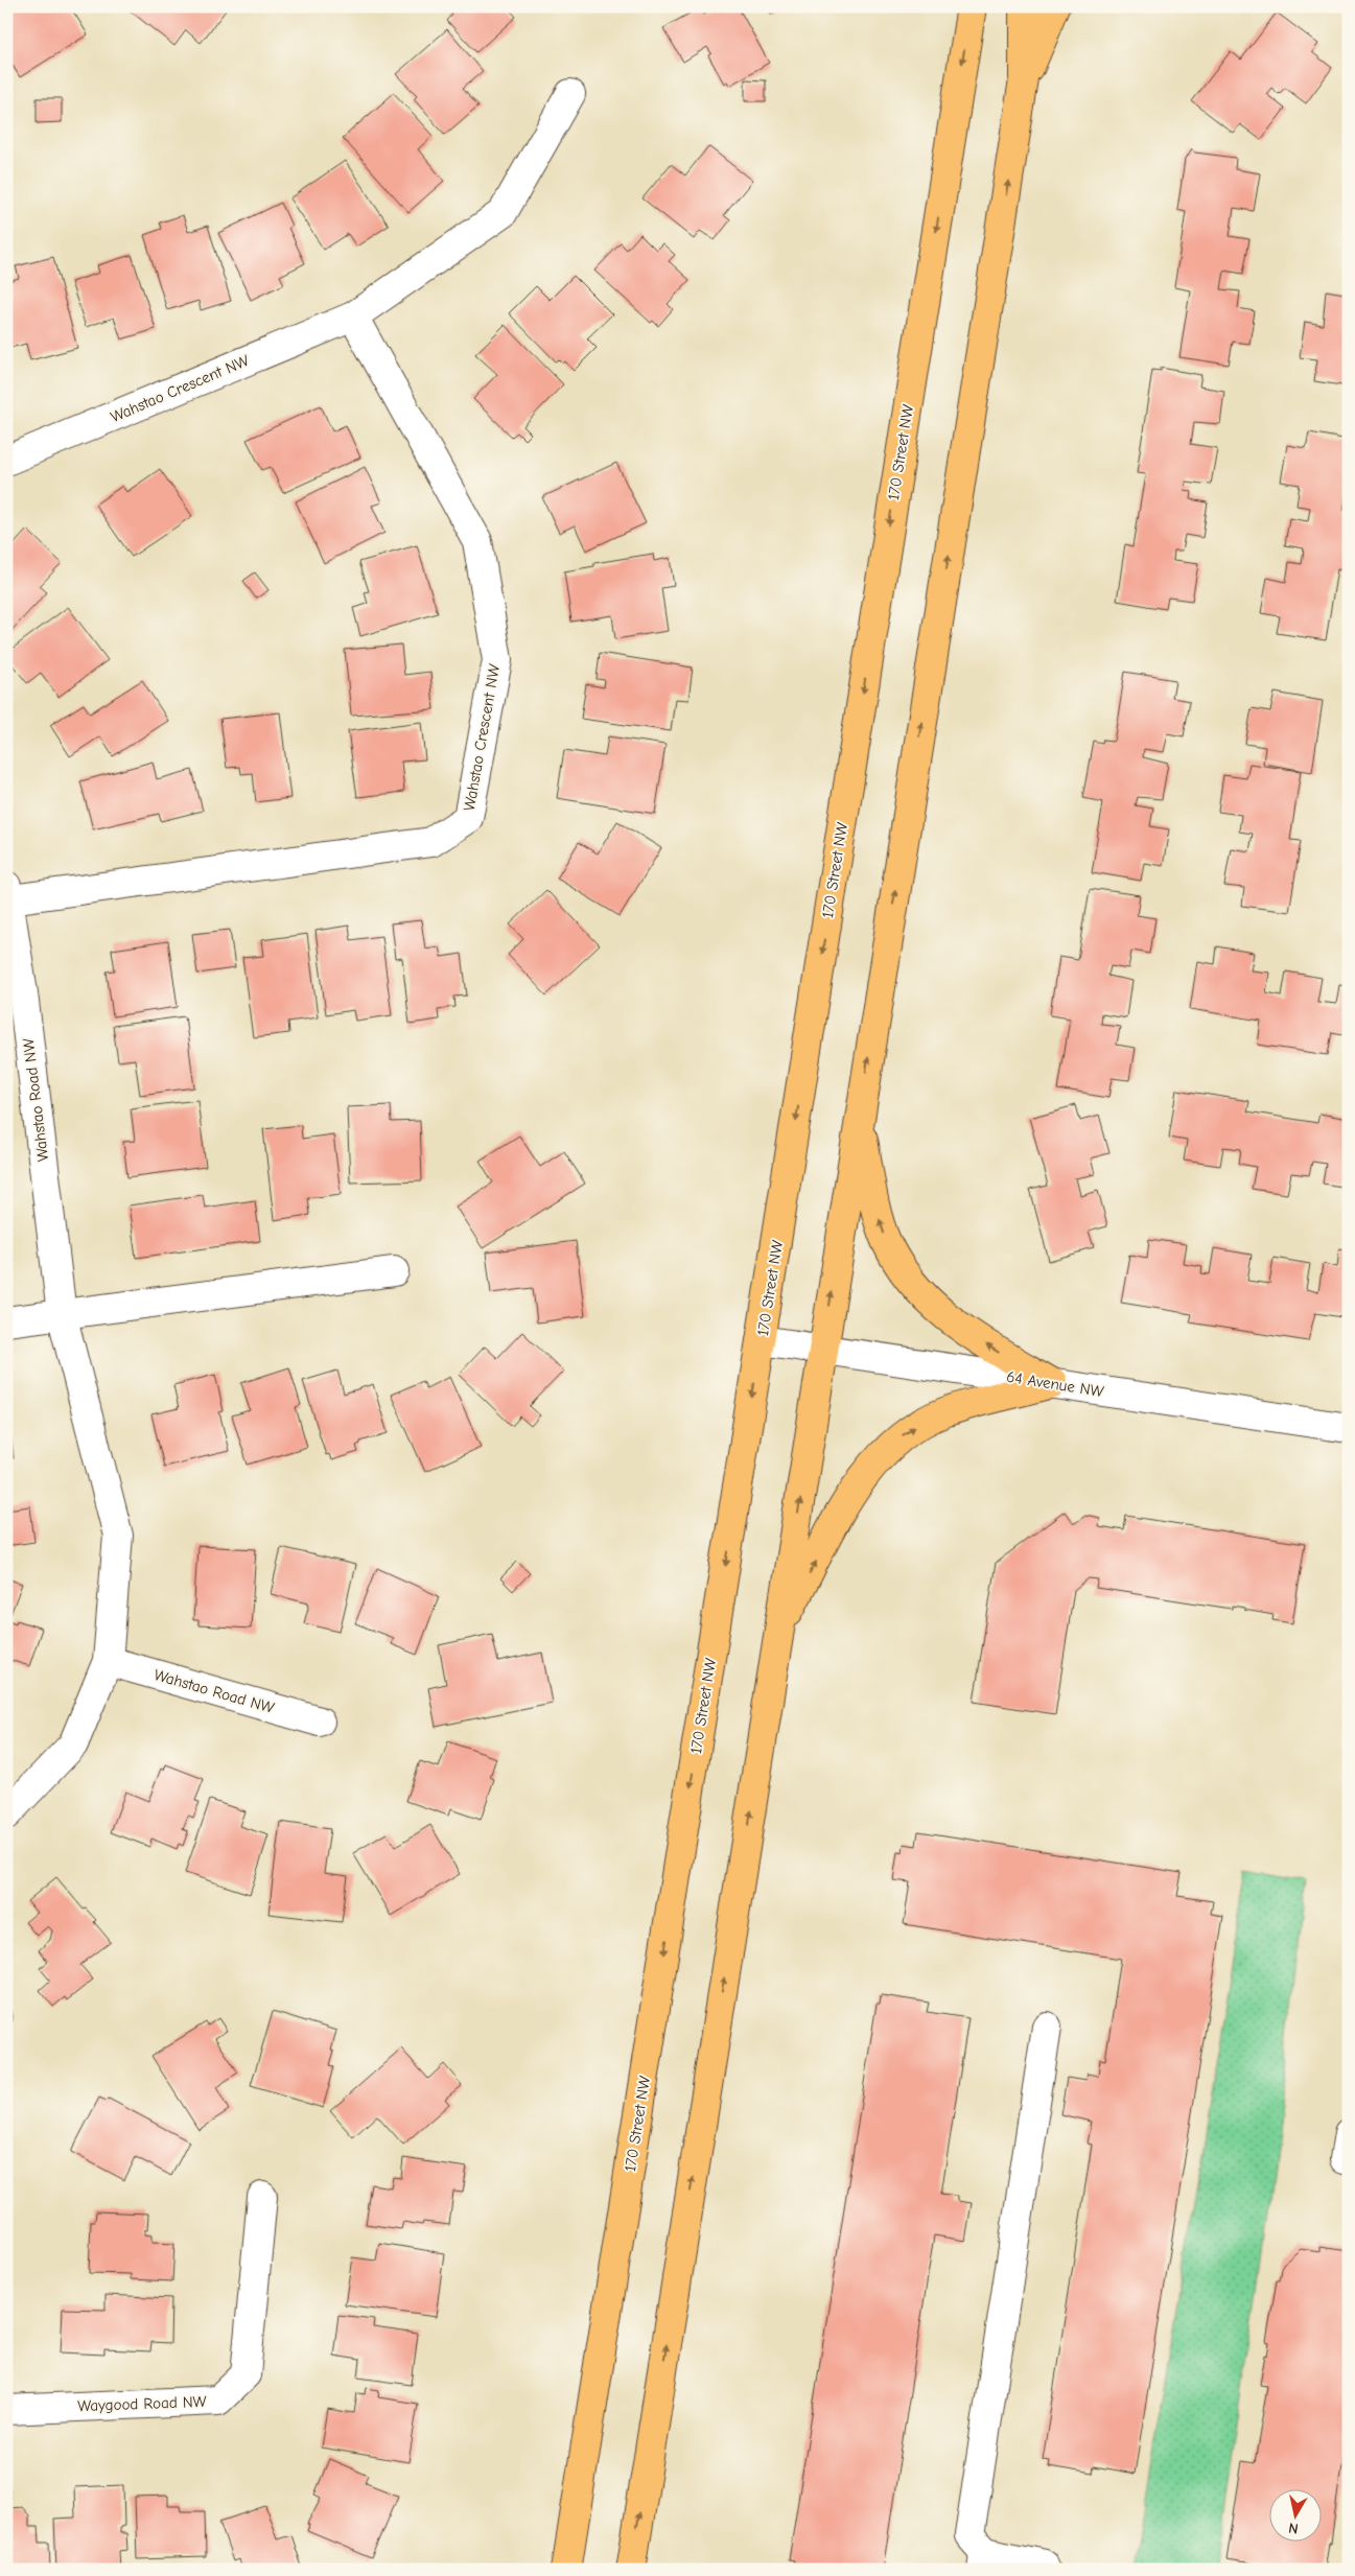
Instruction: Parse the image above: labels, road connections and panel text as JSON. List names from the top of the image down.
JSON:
{
  "streets": {
    "main road": ["170 Street NW"],
    "street": [
      "Wahstao Crescent NW",
      "Wahstao Road NW",
      "64 Avenue NW",
      "Waygood Road NW"
    ]
  },
  "crossings": [
    ["Wahstao Crescent NW", "Wahstao Road NW"],
    ["170 Street NW", "64 Avenue NW"]
  ],
  "north": "bottom"
}
